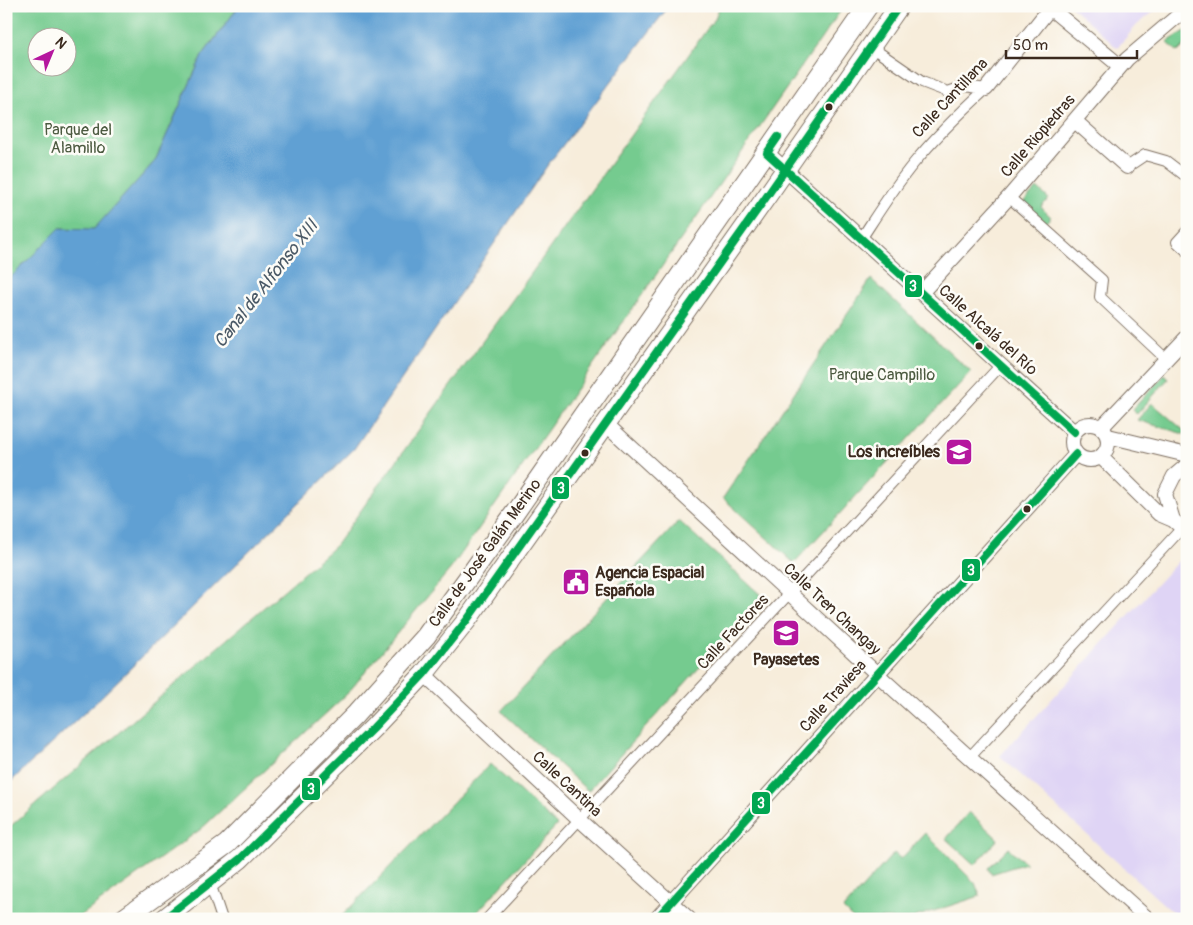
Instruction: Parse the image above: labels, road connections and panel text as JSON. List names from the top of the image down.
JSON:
{
  "streets": {
    "main road": ["Calle de José Galán Merino"],
    "street": [
      "Calle Cantillana",
      "Calle Riopiedras",
      "Calle Alcalá del Río",
      "Calle Tren Changay",
      "Calle Factores",
      "Calle Traviesa",
      "Calle Cantina"
    ]
  },
  "crossings": [
    ["Calle Cantillana", "Calle Riopiedras"],
    ["Calle Cantillana", "Calle Alcalá del Río"],
    ["Calle Riopiedras", "Calle Alcalá del Río"],
    ["Calle Alcalá del Río", "Calle de José Galán Merino"],
    ["Calle Alcalá del Río", "Calle Factores"],
    ["Calle Alcalá del Río", "Calle Traviesa"],
    ["Calle de José Galán Merino", "Calle Tren Changay"],
    ["Calle de José Galán Merino", "Calle Cantina"],
    ["Calle Tren Changay", "Calle Factores"],
    ["Calle Tren Changay", "Calle Traviesa"],
    ["Calle Factores", "Calle Cantina"],
    ["Calle Traviesa", "Calle Cantina"]
  ],
  "water": ["Canal de Alfonso XIII"],
  "parks": ["Parque del Alamillo", "Parque Campillo"],
  "places": {
    "school or university": ["Los increíbles", "Payasetes"],
    "public building": ["Agencia Espacial Española"]
  },
  "lines": ["transit line 3"],
  "scale_bar": "50 m",
  "north": "top right"
}
